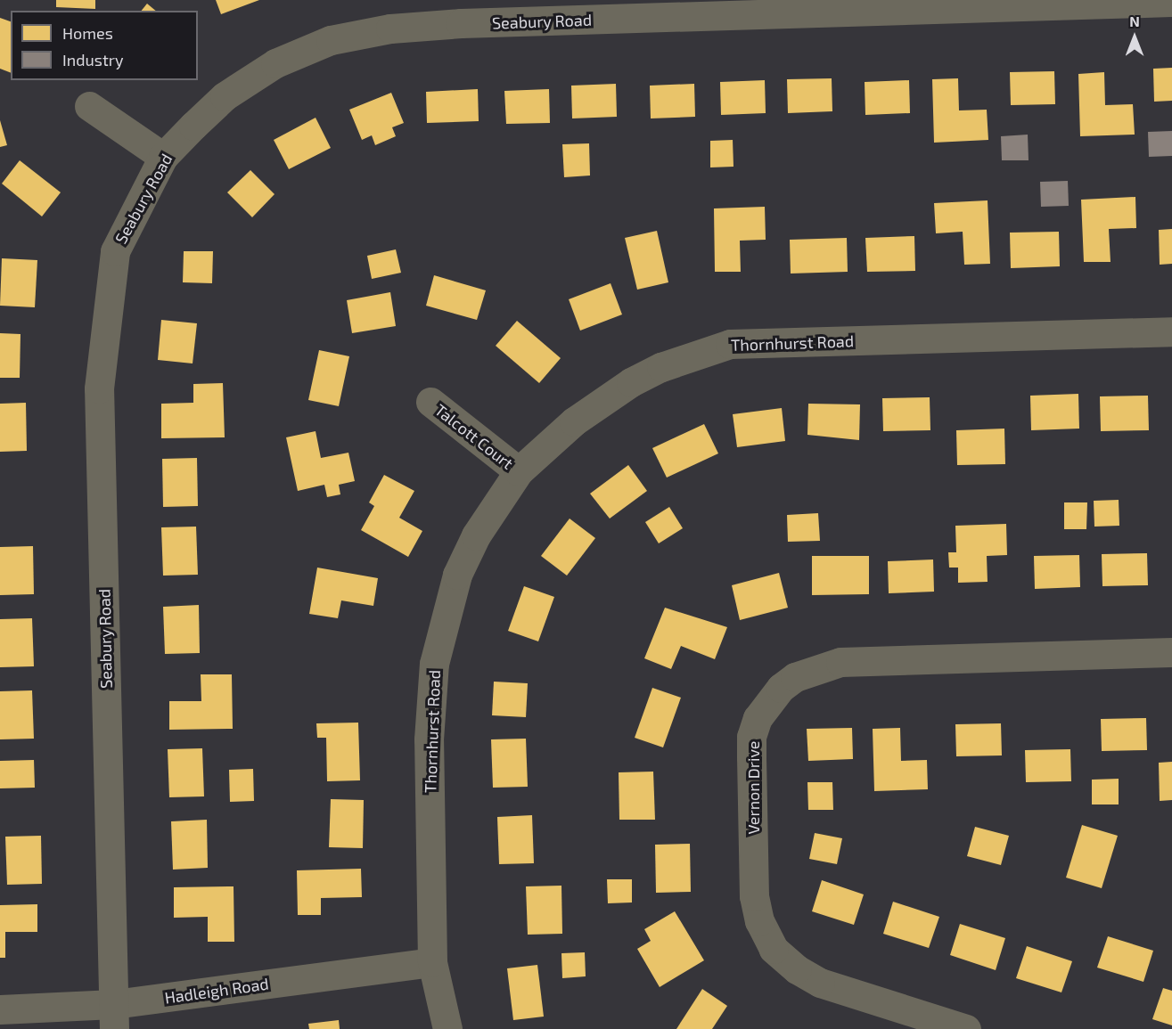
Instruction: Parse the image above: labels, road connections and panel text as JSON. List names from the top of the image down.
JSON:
{
  "streets": {
    "street": [
      "Seabury Road",
      "Thornhurst Road",
      "Talcott Court",
      "Vernon Drive",
      "Hadleigh Road"
    ]
  },
  "crossings": [
    ["Seabury Road", "Hadleigh Road"],
    ["Thornhurst Road", "Talcott Court"],
    ["Thornhurst Road", "Hadleigh Road"]
  ],
  "legend": ["Homes", "Industry"],
  "north": "top"
}
